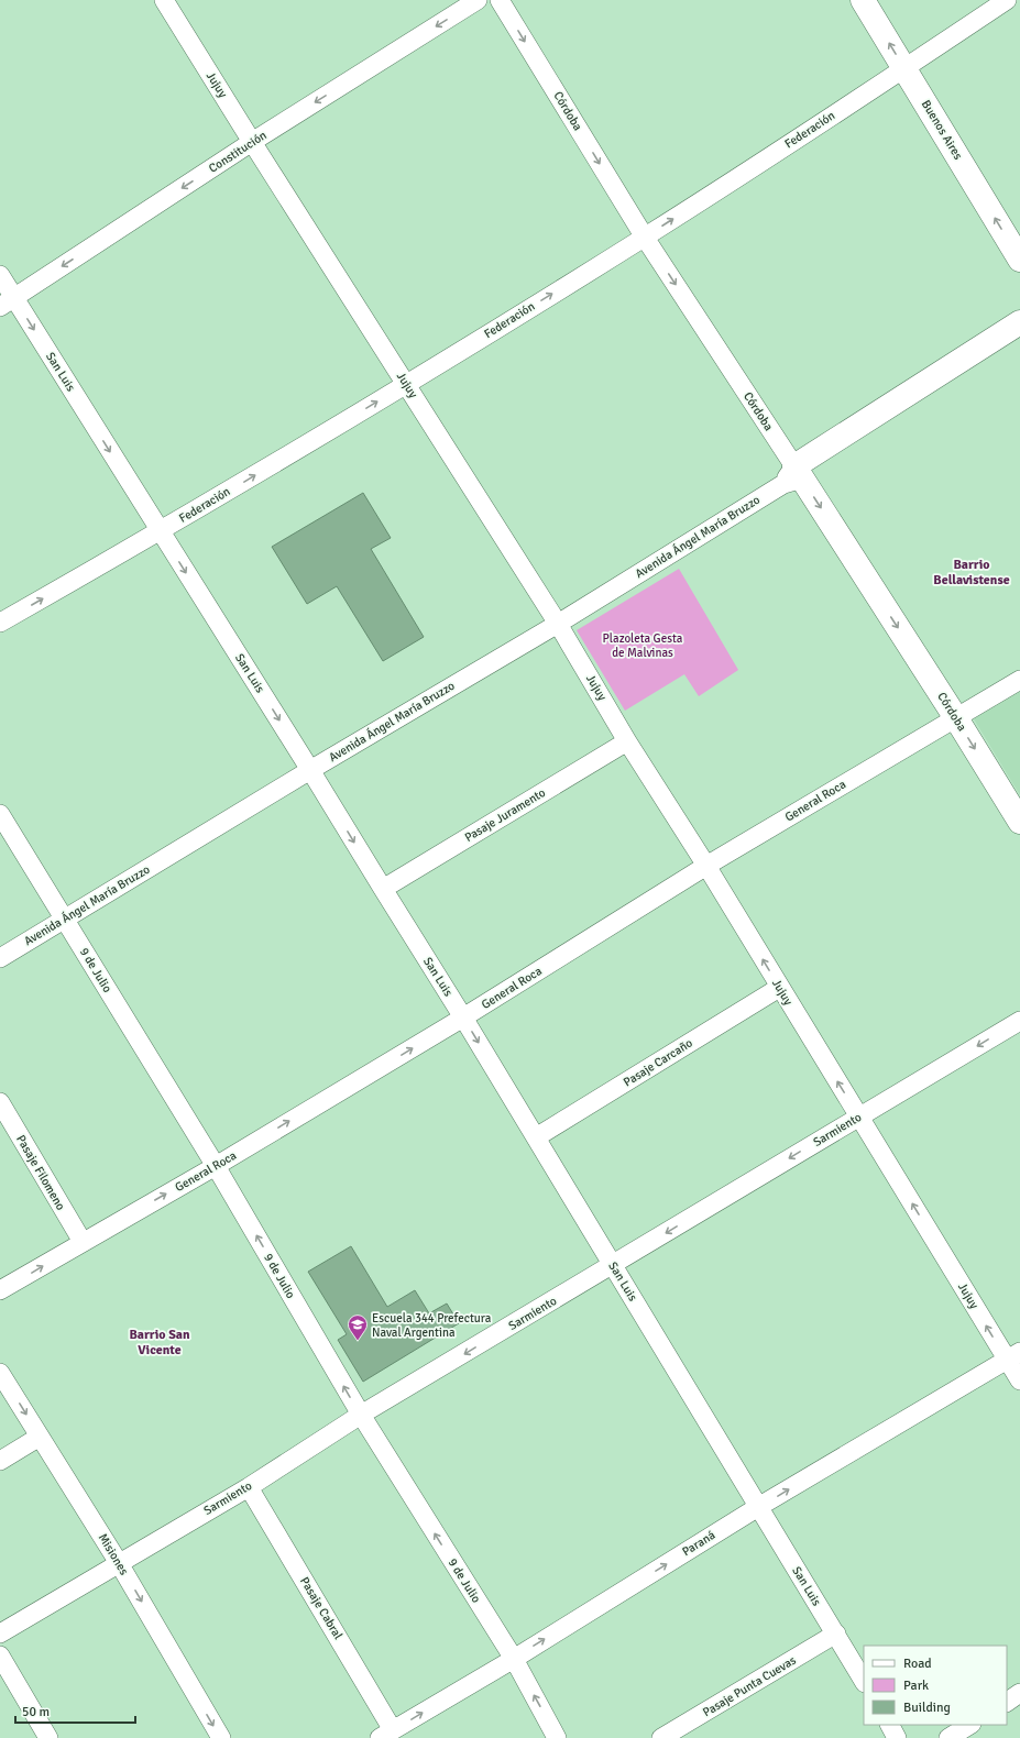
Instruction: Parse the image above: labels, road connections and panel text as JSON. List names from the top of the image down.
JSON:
{
  "streets": {
    "street": [
      "Jujuy",
      "Córdoba",
      "Federación",
      "Buenos Aires",
      "Constitución",
      "San Luis",
      "Avenida Ángel María Bruzzo",
      "General Roca",
      "Pasaje Juramento",
      "9 de Julio",
      "Pasaje Carcaño",
      "Sarmiento",
      "Pasaje Filomeno",
      "Paraná",
      "Misiones",
      "Pasaje Cabral",
      "Pasaje Punta Cuevas"
    ]
  },
  "crossings": [
    ["Jujuy", "Federación"],
    ["Jujuy", "Constitución"],
    ["Jujuy", "Avenida Ángel María Bruzzo"],
    ["Jujuy", "General Roca"],
    ["Jujuy", "Pasaje Juramento"],
    ["Jujuy", "Pasaje Carcaño"],
    ["Jujuy", "Sarmiento"],
    ["Jujuy", "Paraná"],
    ["Córdoba", "Federación"],
    ["Córdoba", "Avenida Ángel María Bruzzo"],
    ["Córdoba", "General Roca"],
    ["Federación", "Buenos Aires"],
    ["Federación", "San Luis"],
    ["Constitución", "San Luis"],
    ["San Luis", "Avenida Ángel María Bruzzo"],
    ["San Luis", "General Roca"],
    ["San Luis", "Pasaje Juramento"],
    ["San Luis", "Pasaje Carcaño"],
    ["San Luis", "Sarmiento"],
    ["San Luis", "Paraná"],
    ["San Luis", "Pasaje Punta Cuevas"],
    ["Avenida Ángel María Bruzzo", "9 de Julio"],
    ["General Roca", "9 de Julio"],
    ["General Roca", "Pasaje Filomeno"],
    ["9 de Julio", "Sarmiento"],
    ["9 de Julio", "Paraná"],
    ["Sarmiento", "Misiones"],
    ["Sarmiento", "Pasaje Cabral"],
    ["Paraná", "Pasaje Cabral"]
  ],
  "one_way": [
    "Jujuy",
    "Córdoba",
    "Federación",
    "Buenos Aires",
    "Constitución",
    "San Luis",
    "General Roca",
    "9 de Julio",
    "Sarmiento",
    "Paraná"
  ],
  "districts": ["Barrio Bellavistense", "Barrio San Vicente"],
  "parks": ["Plazoleta Gesta de Malvinas"],
  "places": {
    "school or university": ["Escuela 344 Prefectura Naval Argentina"]
  },
  "legend": ["Road", "Park", "Building"],
  "scale_bar": "50 m"
}
